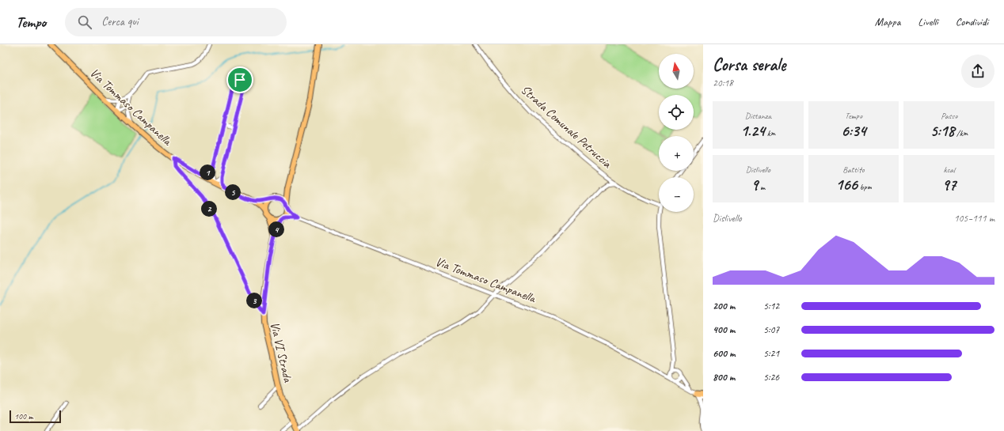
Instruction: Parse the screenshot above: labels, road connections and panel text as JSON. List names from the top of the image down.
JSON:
{
  "streets": {
    "main road": ["Via Tommaso Campanella", "Via VI Strada"],
    "street": ["Strada Comunale Petruccia"]
  },
  "crossings": [
    ["Via Tommaso Campanella", "Via VI Strada"]
  ],
  "scale_bar": "100 m",
  "north": "top",
  "page": {
    "header": "Tempo",
    "search": "Cerca qui",
    "nav": ["Mappa", "Livelli", "Condividi"],
    "heading": ["Corsa serale", "20:18"],
    "map_buttons": ["+", "−"],
    "stats": [
      ["Distanza", "1.24 km"],
      ["Tempo", "6:34"],
      ["Passo", "5:18 /km"],
      ["Dislivello", "9 m"],
      ["Battito", "166 bpm"],
      ["kcal", "97"]
    ],
    "pins": [
      "1",
      "5",
      "2",
      "4",
      "3"
    ],
    "chart": ["Dislivello", "105–111 m"],
    "list": [
      {
        "name": "200 m",
        "note": "5:12"
      },
      {
        "name": "400 m",
        "note": "5:07"
      },
      {
        "name": "600 m",
        "note": "5:21"
      },
      {
        "name": "800 m",
        "note": "5:26"
      }
    ],
    "scale": "100 m"
  }
}
